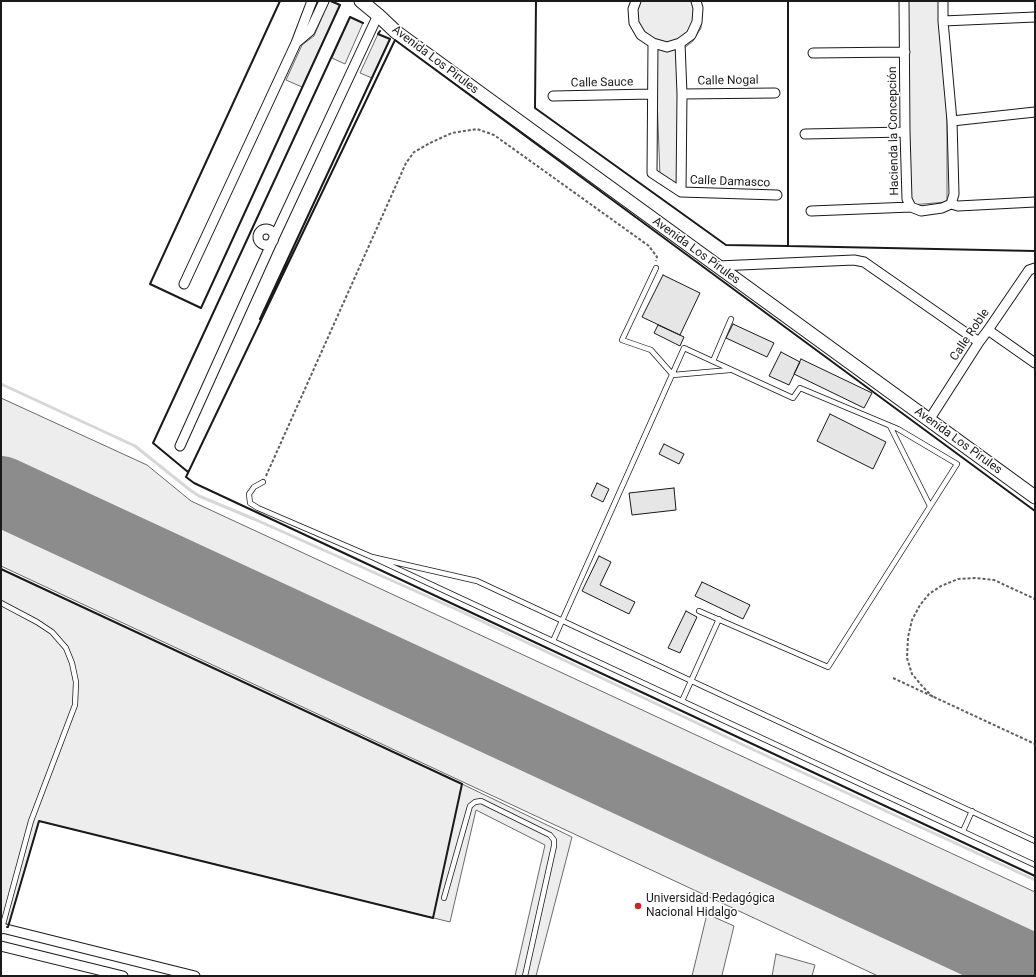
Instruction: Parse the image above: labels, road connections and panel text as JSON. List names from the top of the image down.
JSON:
{
  "streets": {
    "street": [
      "Avenida Los Pirules",
      "Calle Nogal",
      "Calle Sauce",
      "Hacienda la Concepción",
      "Calle Damasco",
      "Calle Roble"
    ]
  },
  "crossings": [
    ["Avenida Los Pirules", "Calle Roble"]
  ],
  "places": ["Universidad Pedagógica Nacional Hidalgo"]
}
